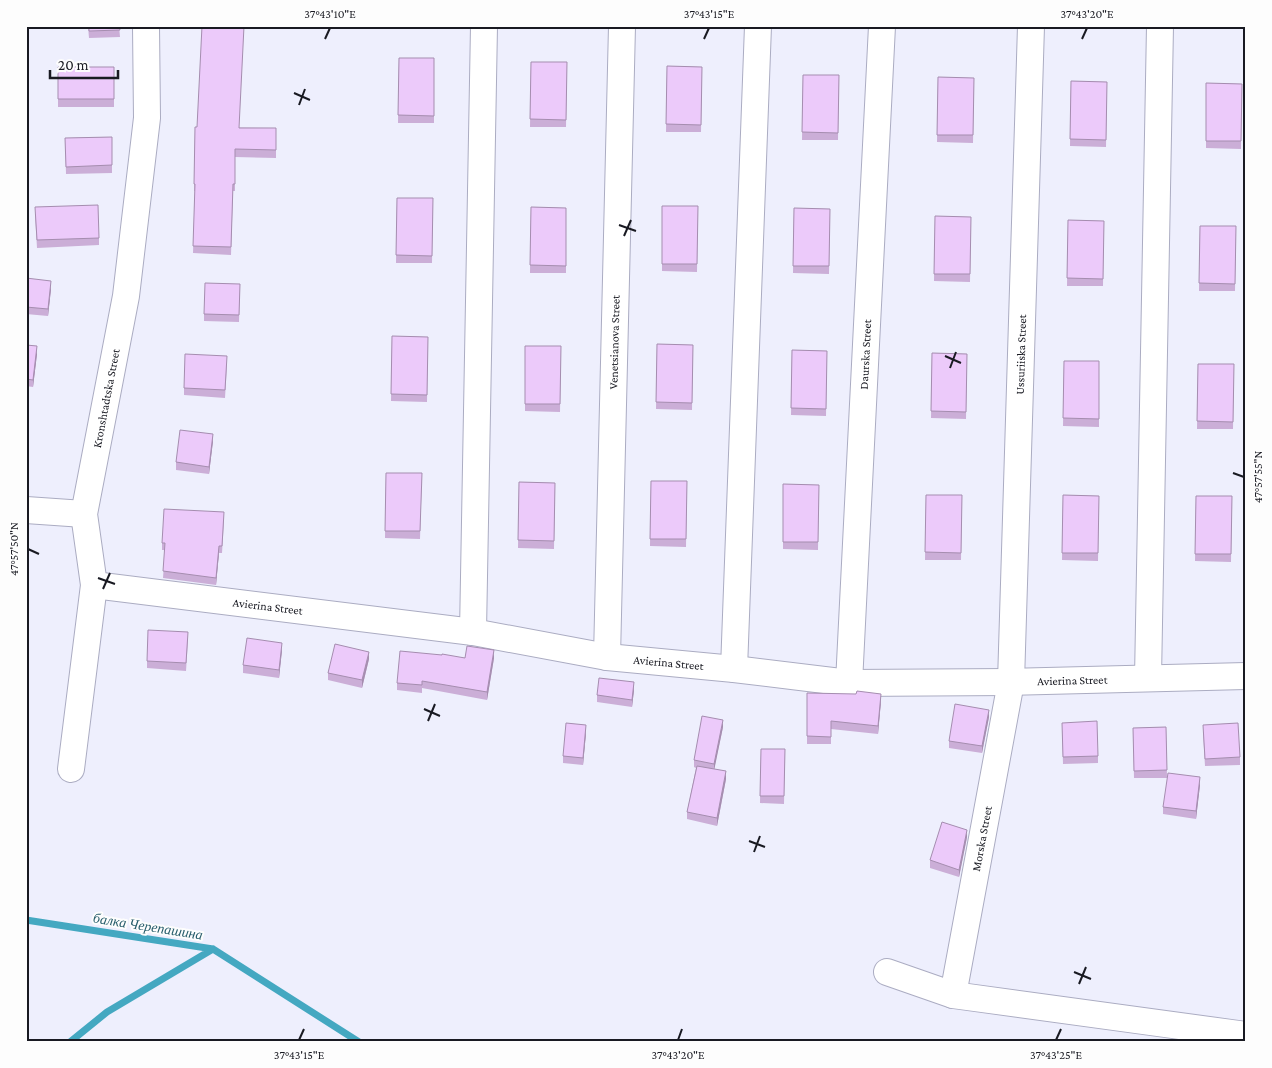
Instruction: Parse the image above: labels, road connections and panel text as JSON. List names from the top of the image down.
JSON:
{
  "streets": {
    "street": [
      "Venetsianova Street",
      "Ussuriiska Street",
      "Daurska Street",
      "Kronshtadtska Street",
      "Avierina Street",
      "Morska Street"
    ]
  },
  "crossings": [
    ["Venetsianova Street", "Avierina Street"],
    ["Ussuriiska Street", "Avierina Street"],
    ["Ussuriiska Street", "Morska Street"],
    ["Daurska Street", "Avierina Street"],
    ["Kronshtadtska Street", "Avierina Street"],
    ["Avierina Street", "Morska Street"]
  ],
  "water": ["балка Черепашина"],
  "scale_bar": "20 m",
  "coordinates": [
    "37°43'10\"E",
    "37°43'15\"E",
    "37°43'20\"E",
    "47°57'55\"N",
    "47°57'50\"N",
    "37°43'25\"E"
  ]
}
